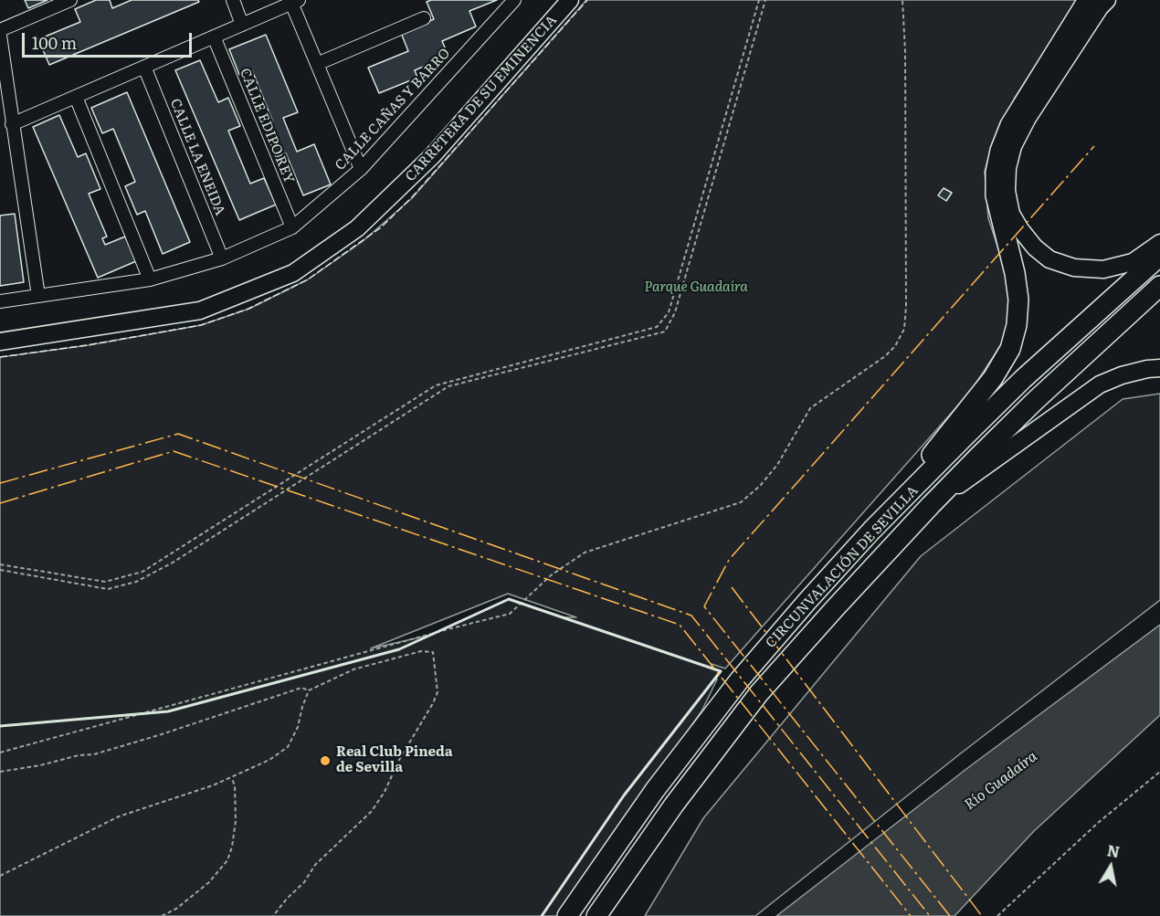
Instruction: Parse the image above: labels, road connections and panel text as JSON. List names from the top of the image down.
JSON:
{
  "streets": {
    "highway": ["CIRCUNVALACIÓN DE SEVILLA"],
    "main road": ["CARRETERA DE SU EMINENCIA"],
    "street": ["CALLE CAÑAS Y BARRO", "CALLE EDIPO REY", "CALLE LA ENEIDA"]
  },
  "crossings": [
    ["CALLE CAÑAS Y BARRO", "CALLE EDIPO REY"],
    ["CALLE CAÑAS Y BARRO", "CALLE LA ENEIDA"]
  ],
  "water": ["Río Guadaíra"],
  "parks": ["Parque Guadaíra"],
  "places": ["Real Club Pineda de Sevilla"],
  "scale_bar": "100 m",
  "north": "top"
}
